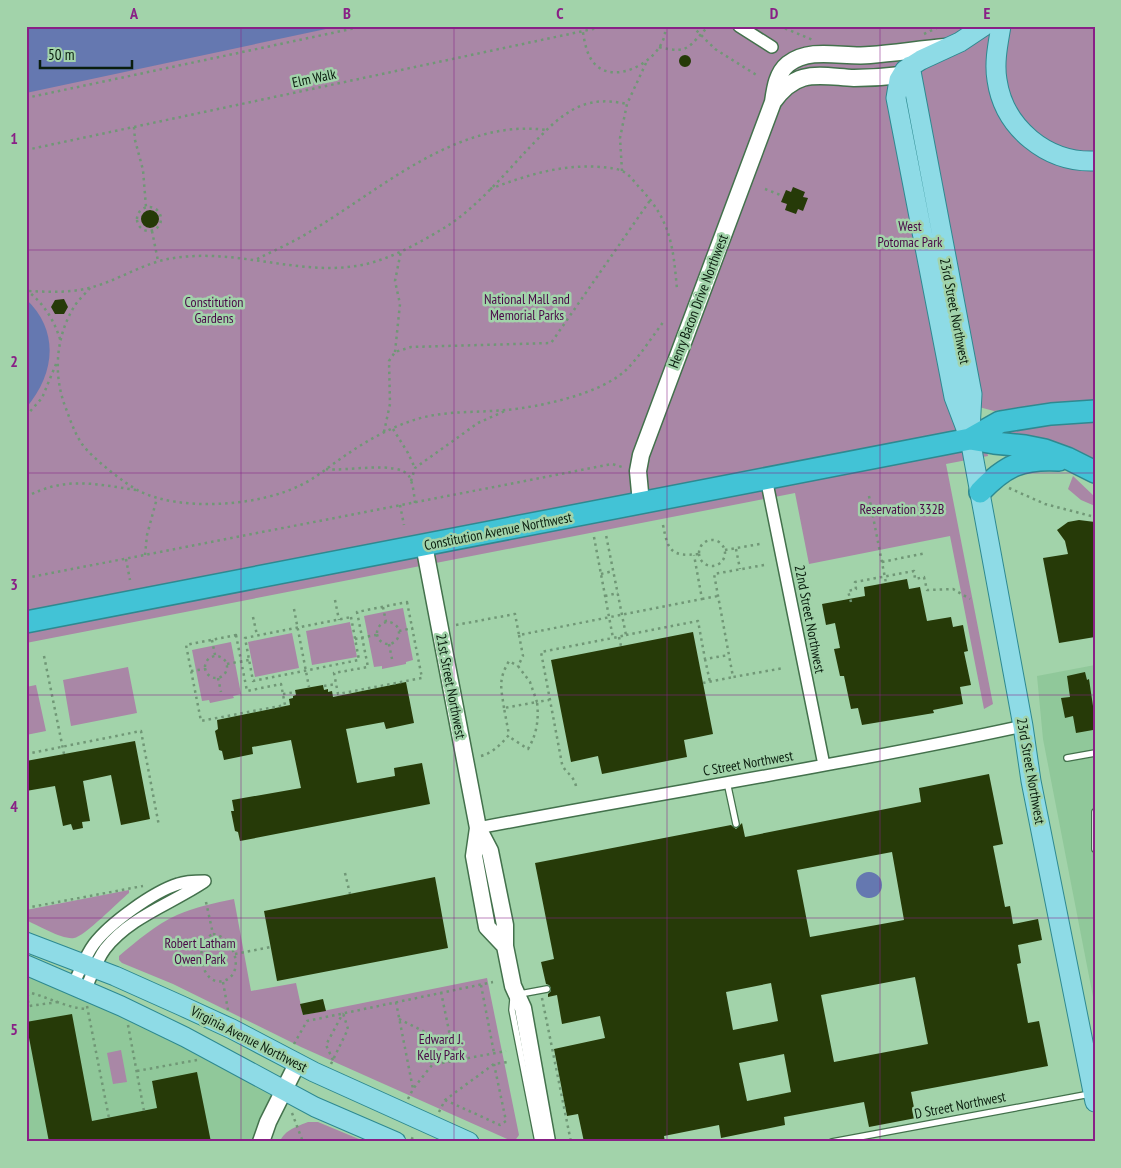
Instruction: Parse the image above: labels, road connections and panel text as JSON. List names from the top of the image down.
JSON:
{
  "streets": {
    "highway": ["Constitution Avenue Northwest"],
    "main road": ["23rd Street Northwest", "Virginia Avenue Northwest"],
    "street": [
      "Henry Bacon Drive Northwest",
      "22nd Street Northwest",
      "21st Street Northwest",
      "C Street Northwest"
    ],
    "lane": ["D Street Northwest"],
    "path": ["Elm Walk"]
  },
  "crossings": [
    ["Henry Bacon Drive Northwest", "Constitution Avenue Northwest"],
    ["23rd Street Northwest", "Constitution Avenue Northwest"],
    ["23rd Street Northwest", "C Street Northwest"],
    ["23rd Street Northwest", "D Street Northwest"],
    ["Constitution Avenue Northwest", "22nd Street Northwest"],
    ["Constitution Avenue Northwest", "21st Street Northwest"],
    ["22nd Street Northwest", "C Street Northwest"],
    ["21st Street Northwest", "C Street Northwest"]
  ],
  "parks": [
    "West Potomac Park",
    "National Mall and Memorial Parks",
    "Constitution Gardens",
    "Reservation 332B",
    "Robert Latham Owen Park",
    "Edward J. Kelly Park"
  ],
  "scale_bar": "50 m",
  "grid": {
    "columns": [
      "A",
      "B",
      "C",
      "D",
      "E"
    ],
    "rows": [
      "1",
      "2",
      "3",
      "4",
      "5"
    ]
  }
}
